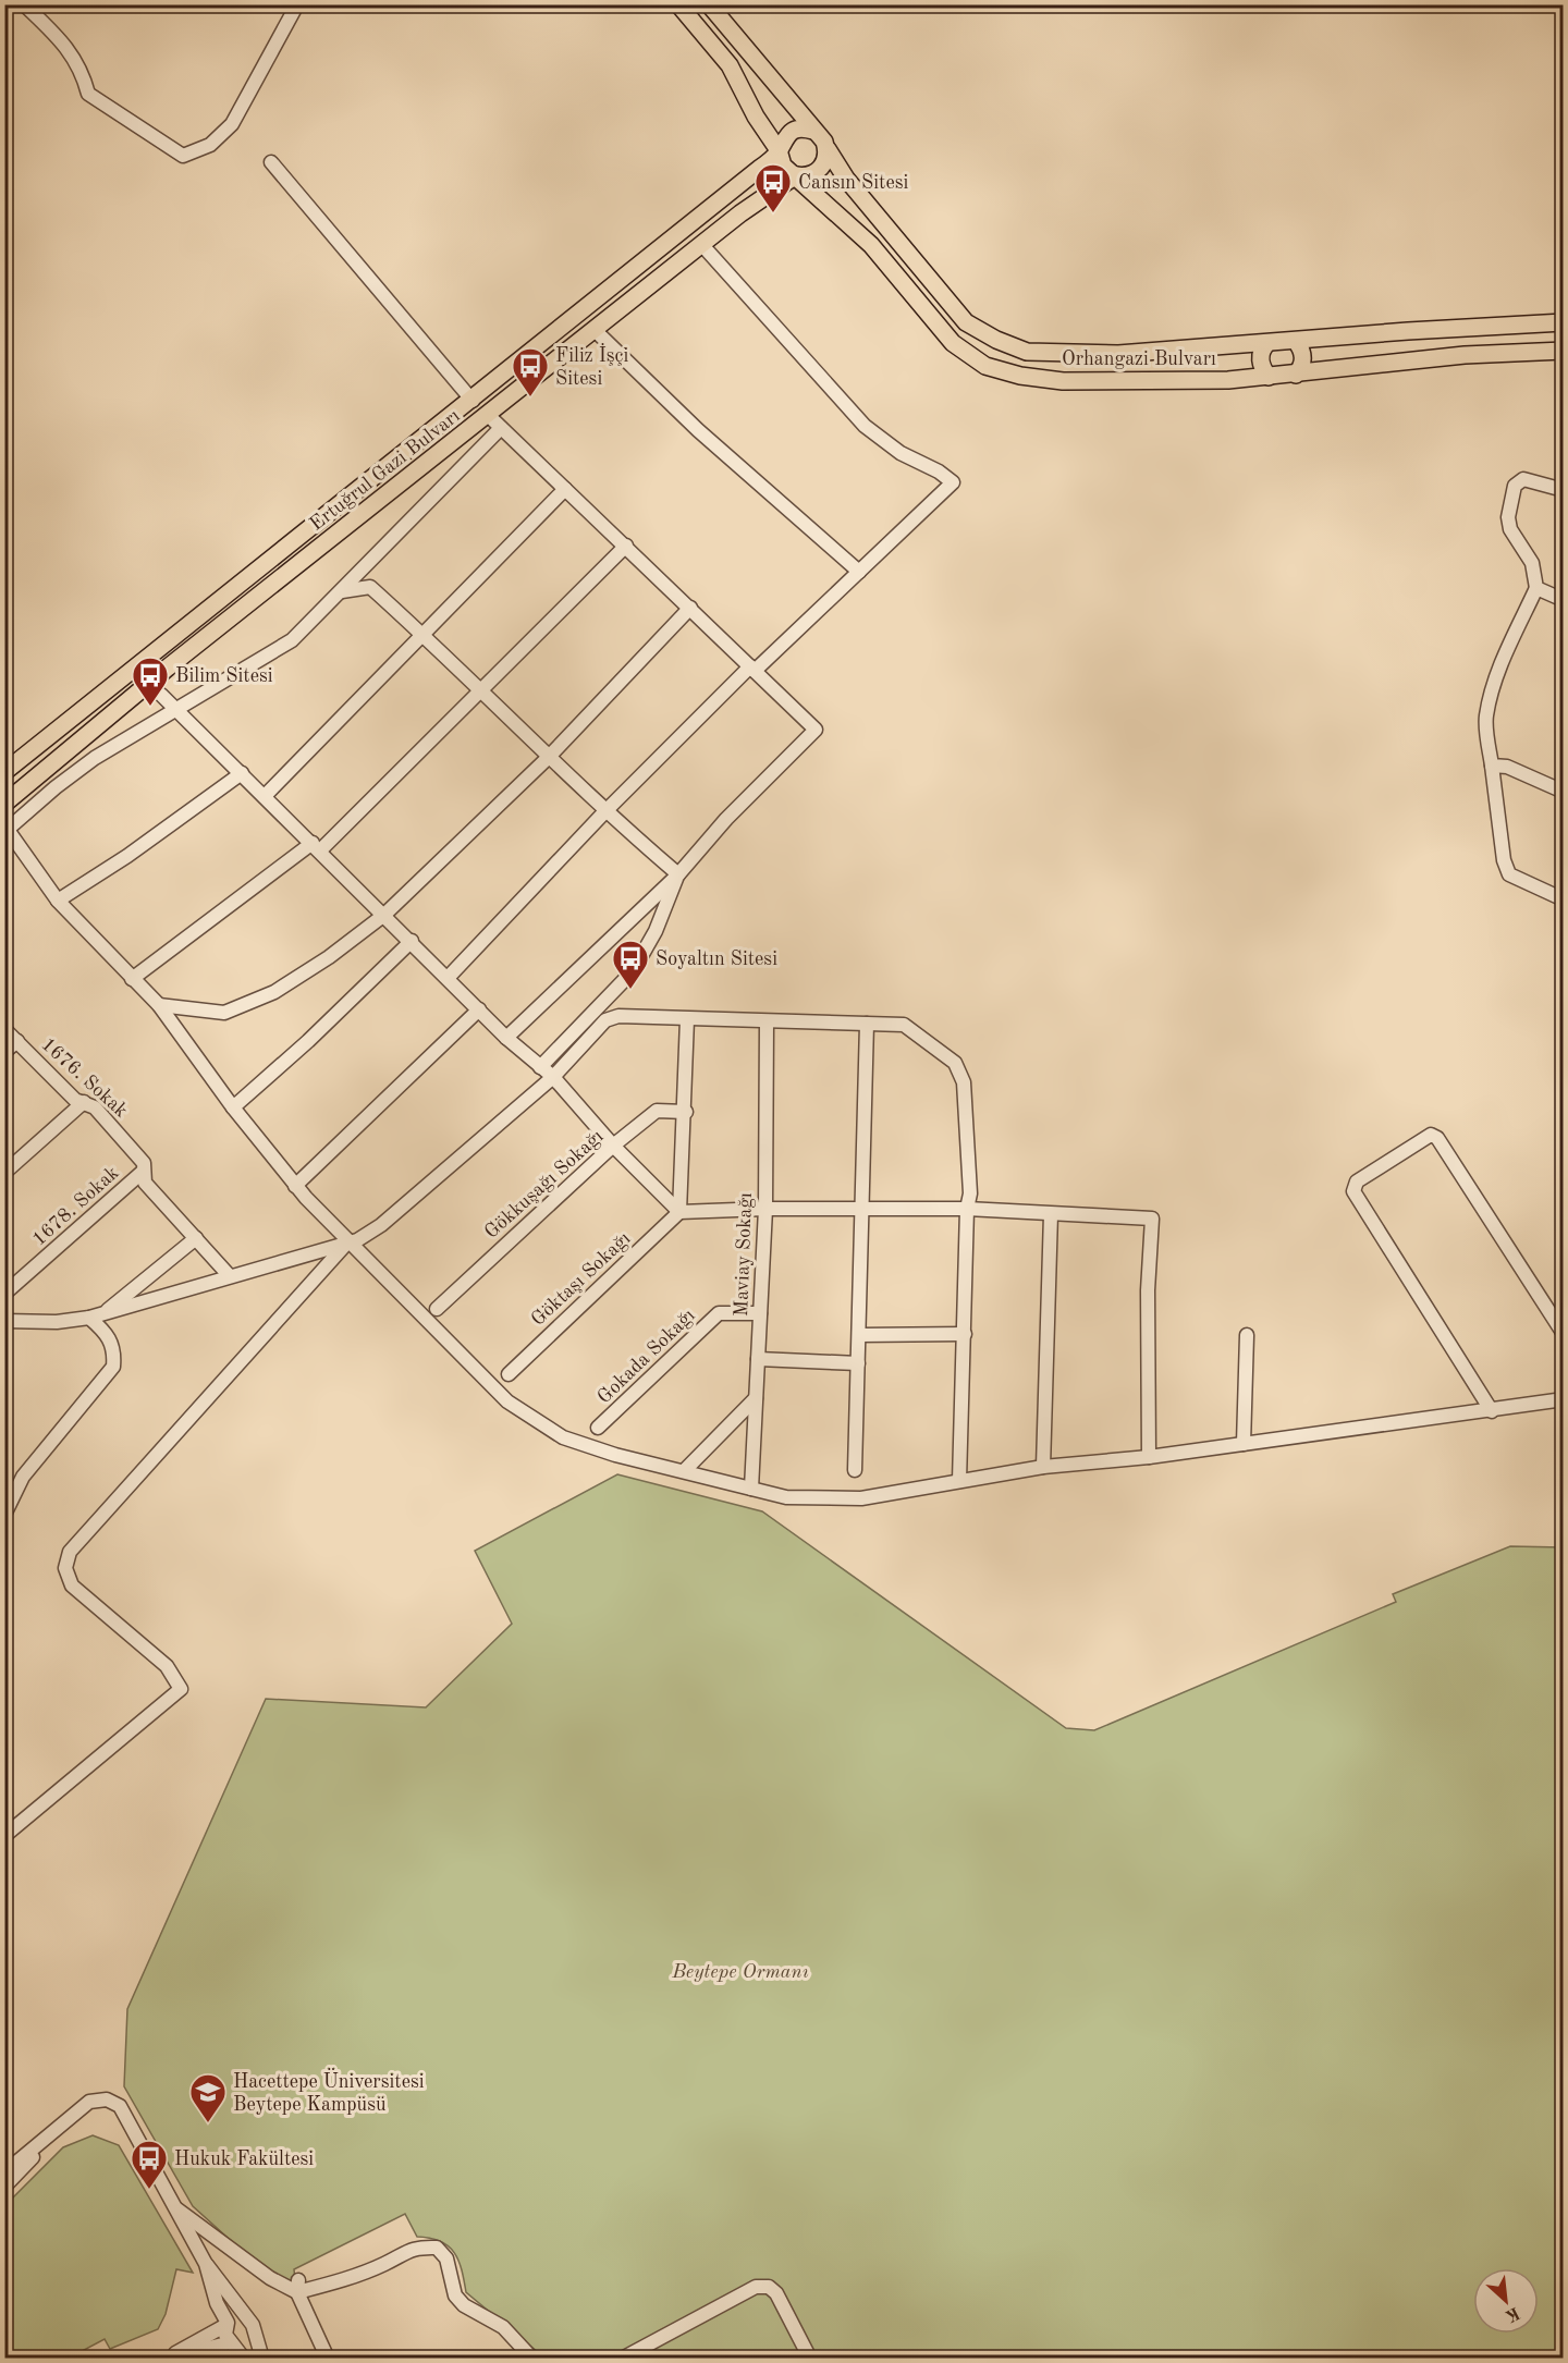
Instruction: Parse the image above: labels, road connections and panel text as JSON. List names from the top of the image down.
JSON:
{
  "streets": {
    "main road": ["Orhangazi Bulvarı", "Ertuğrul Gazi Bulvarı"],
    "street": [
      "1676. Sokak",
      "Gökkuşağı Sokağı",
      "1678. Sokak",
      "Maviay Sokağı",
      "Göktaşı Sokağı",
      "Gokada Sokağı"
    ]
  },
  "crossings": [
    ["Orhangazi Bulvarı", "Ertuğrul Gazi Bulvarı"],
    ["1676. Sokak", "1678. Sokak"],
    ["Maviay Sokağı", "Gokada Sokağı"]
  ],
  "parks": ["Beytepe Ormanı"],
  "places": {
    "bus stop": [
      "Cansın Sitesi",
      "Filiz İşçi Sitesi",
      "Bilim Sitesi",
      "Soyaltın Sitesi",
      "Hukuk Fakültesi"
    ],
    "school or university": ["Hacettepe Üniversitesi Beytepe Kampüsü"]
  },
  "north": "bottom right"
}
